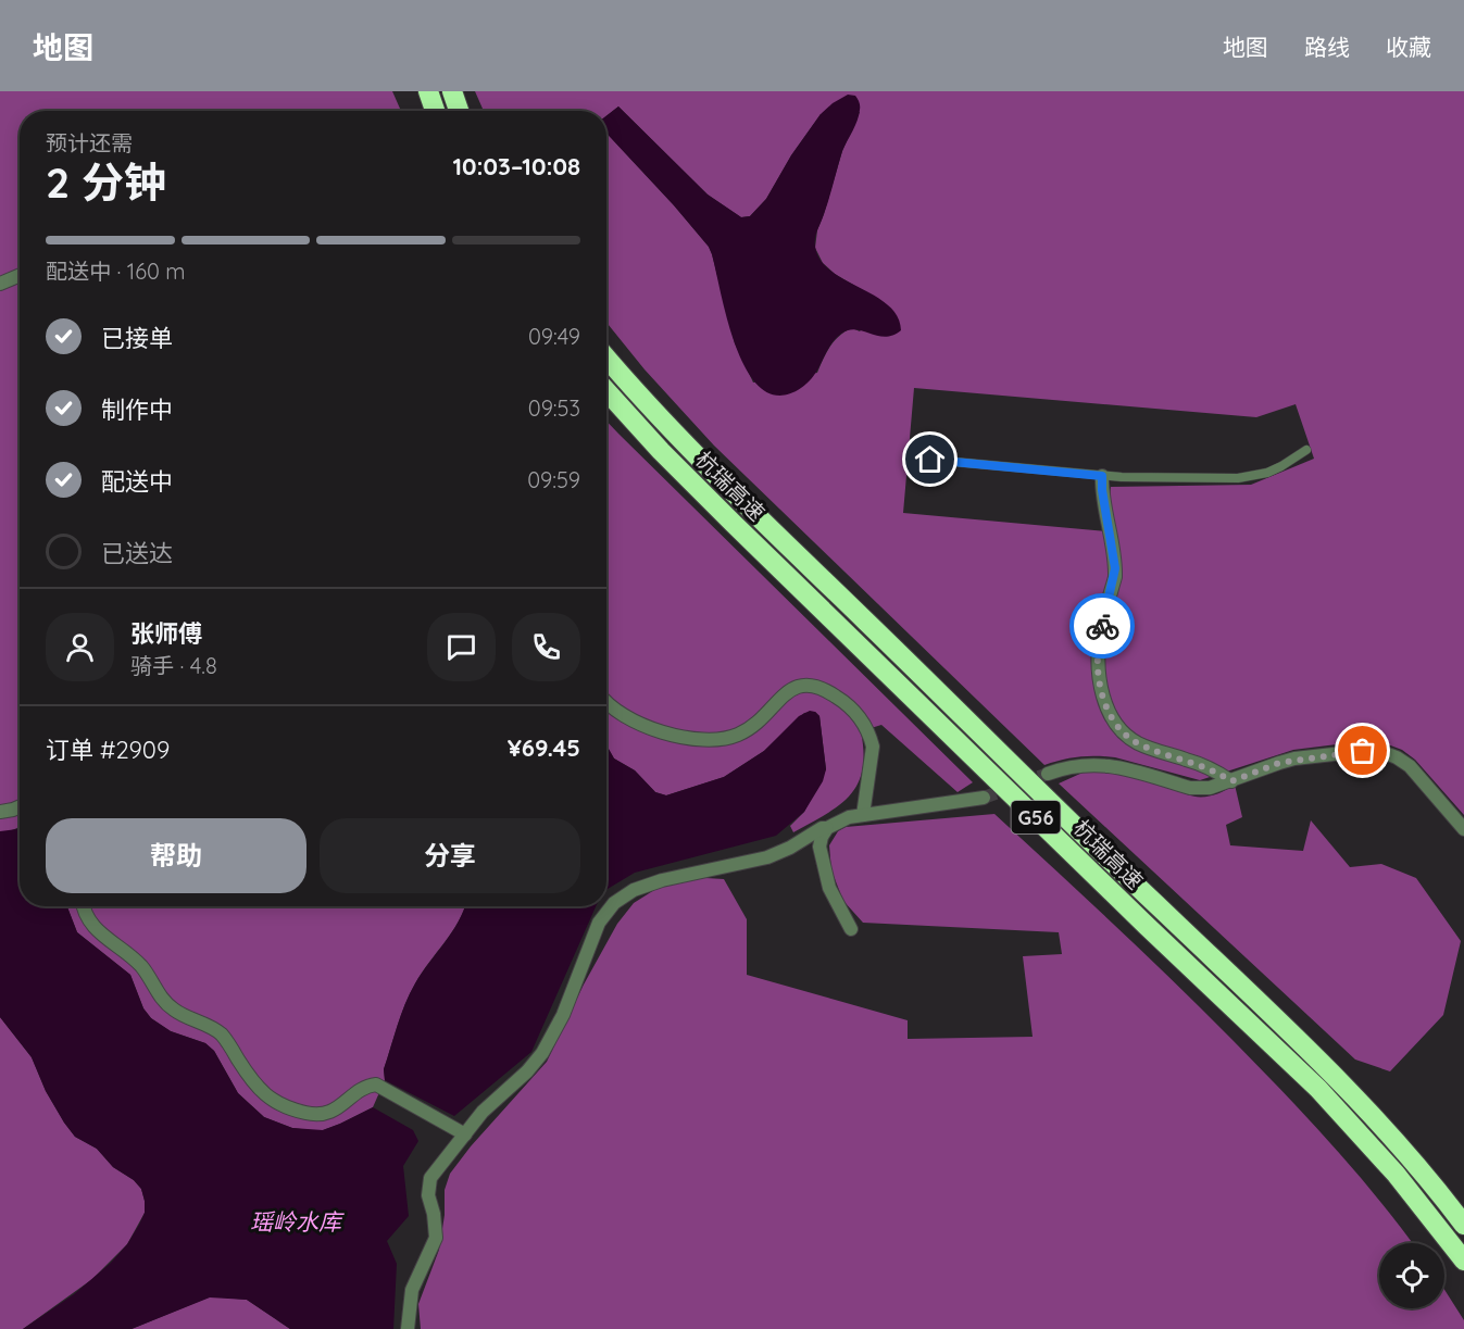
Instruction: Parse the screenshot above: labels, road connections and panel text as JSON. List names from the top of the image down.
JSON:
{
  "streets": {
    "highway": ["杭瑞高速", "G56"]
  },
  "water": ["瑶岭水库"],
  "page": {
    "header": "地图",
    "nav": ["地图", "路线", "收藏"],
    "heading": ["2 分钟", "预计还需", "10:03–10:08"],
    "panel": [
      "张师傅",
      "骑手 · 4.8",
      "订单 #2909",
      "¥69.45"
    ],
    "bar": "配送中 · 160 m",
    "list": [
      ["已接单", "09:49"],
      ["制作中", "09:53"],
      ["配送中", "09:59"],
      "已送达"
    ],
    "buttons": ["帮助", "分享"]
  }
}
